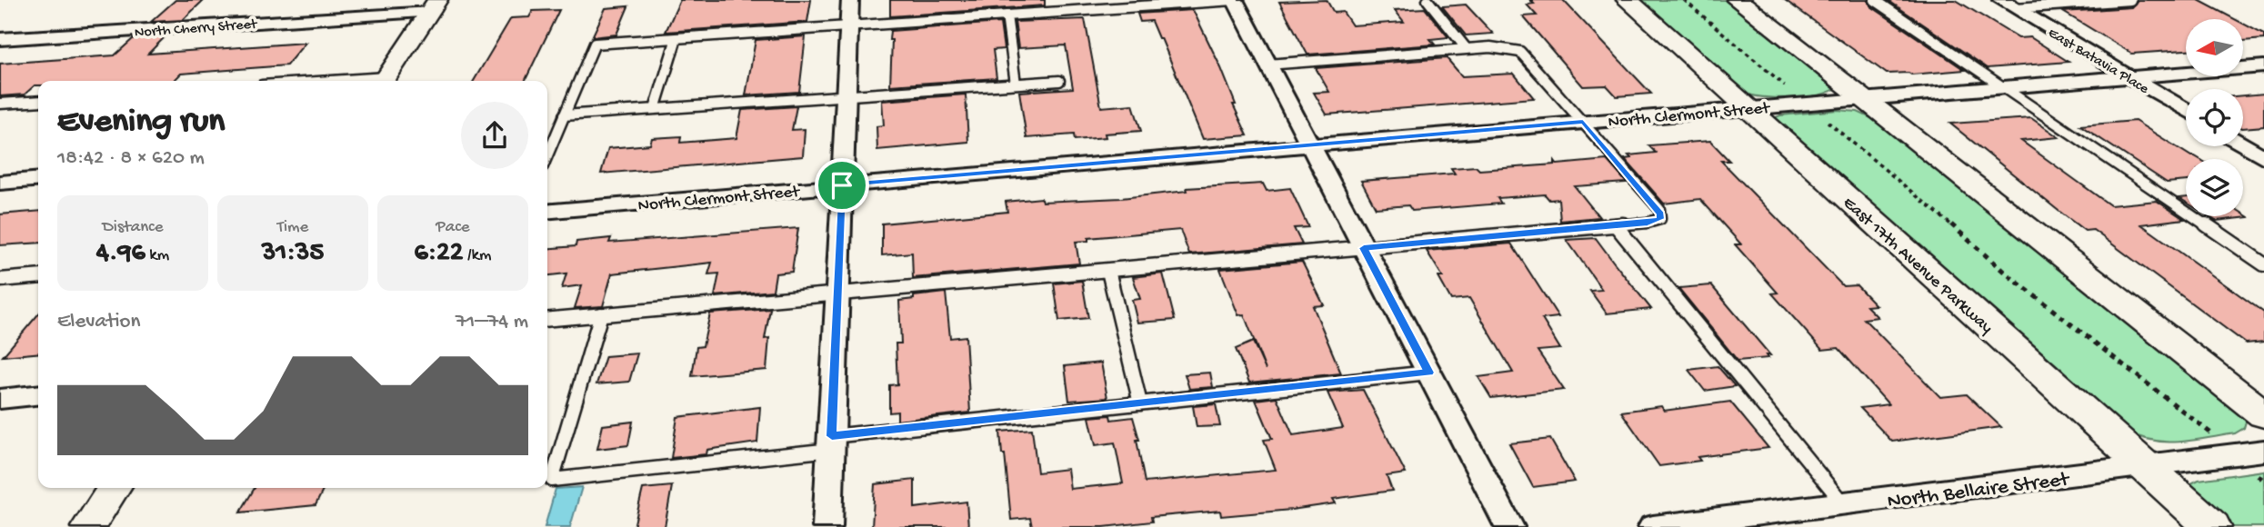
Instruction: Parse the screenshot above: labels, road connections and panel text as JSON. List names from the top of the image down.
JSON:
{
  "streets": {
    "main road": ["East 17th Avenue Parkway"],
    "street": [
      "North Cherry Street",
      "East Batavia Place",
      "North Clermont Street",
      "North Bellaire Street"
    ]
  },
  "crossings": [
    ["East Batavia Place", "North Clermont Street"],
    ["North Clermont Street", "East 17th Avenue Parkway"],
    ["East 17th Avenue Parkway", "North Bellaire Street"]
  ],
  "north": "left",
  "page": {
    "heading": ["Evening run", "18:42 · 8 × 620 m"],
    "stats": [
      ["Distance", "4.96 km"],
      ["Time", "31:35"],
      ["Pace", "6:22 /km"]
    ],
    "chart": ["Elevation", "71–74 m"]
  }
}
